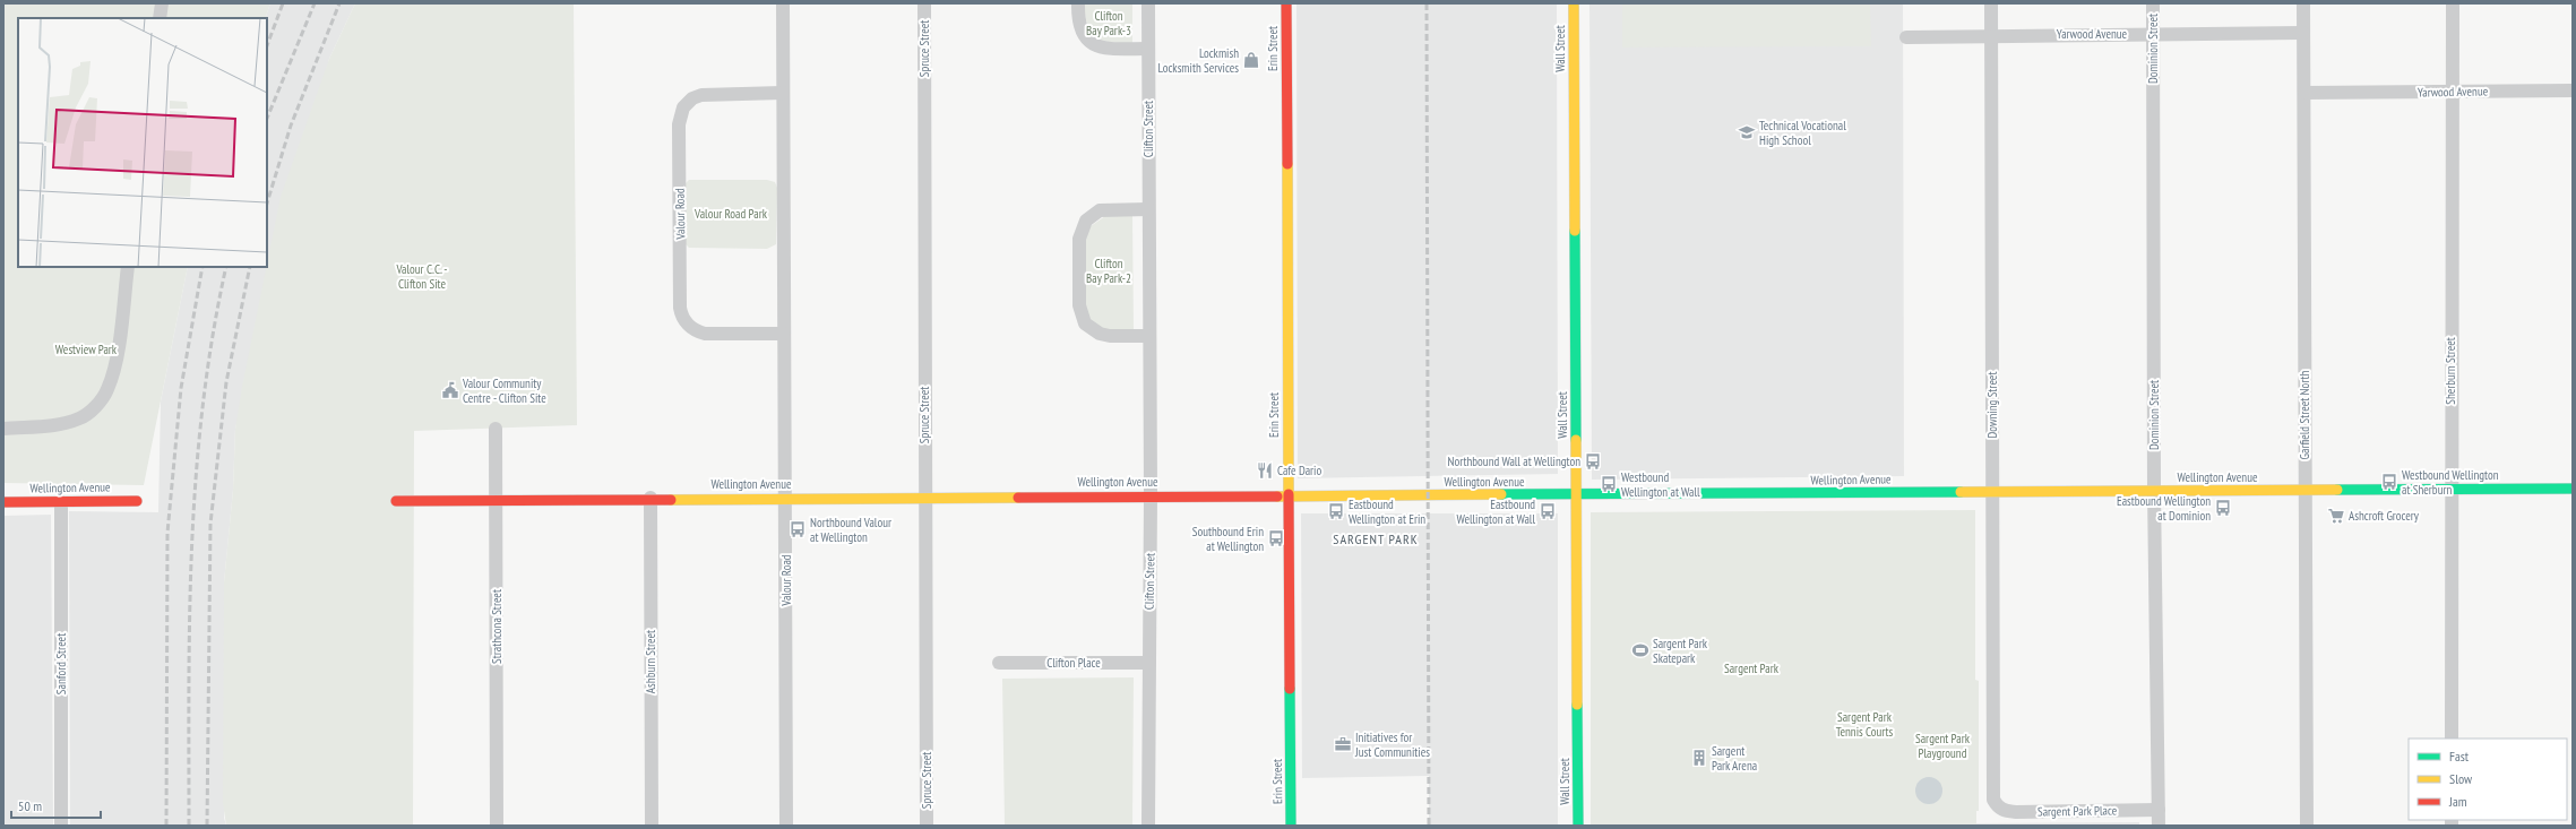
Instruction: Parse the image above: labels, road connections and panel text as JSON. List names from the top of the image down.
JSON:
{
  "streets": {
    "street": [
      "Yarwood Avenue",
      "Spruce Street",
      "Erin Street",
      "Wall Street",
      "Dominion Street",
      "Clifton Street",
      "Valour Road",
      "Sherburn Street",
      "Downing Street",
      "Garfield Street North",
      "Wellington Avenue",
      "Strathcona Street",
      "Ashburn Street",
      "Clifton Place",
      "Sanford Street",
      "Sargent Park Place"
    ]
  },
  "crossings": [
    ["Yarwood Avenue", "Dominion Street"],
    ["Yarwood Avenue", "Sherburn Street"],
    ["Yarwood Avenue", "Downing Street"],
    ["Yarwood Avenue", "Garfield Street North"],
    ["Spruce Street", "Wellington Avenue"],
    ["Erin Street", "Wellington Avenue"],
    ["Wall Street", "Wellington Avenue"],
    ["Dominion Street", "Wellington Avenue"],
    ["Dominion Street", "Sargent Park Place"],
    ["Clifton Street", "Wellington Avenue"],
    ["Clifton Street", "Clifton Place"],
    ["Valour Road", "Wellington Avenue"],
    ["Sherburn Street", "Wellington Avenue"],
    ["Downing Street", "Wellington Avenue"],
    ["Downing Street", "Sargent Park Place"],
    ["Garfield Street North", "Wellington Avenue"],
    ["Wellington Avenue", "Strathcona Street"],
    ["Wellington Avenue", "Ashburn Street"],
    ["Wellington Avenue", "Sanford Street"]
  ],
  "districts": ["SARGENT PARK"],
  "parks": [
    "Clifton Bay Park-3",
    "Valour Road Park",
    "Clifton Bay Park-2",
    "Valour C.C. - Clifton Site",
    "Westview Park",
    "Sargent Park",
    "Sargent Park Tennis Courts",
    "Sargent Park Playground"
  ],
  "places": {
    "shop": ["Lockmish Locksmith Services"],
    "school or university": ["Technical Vocational High School"],
    "public building": ["Valour Community Centre - Clifton Site"],
    "bus stop": [
      "Northbound Wall at Wellington",
      "Westbound Wellington at Sherburn",
      "Westbound Wellington at Wall",
      "Eastbound Wellington at Dominion",
      "Eastbound Wellington at Erin",
      "Eastbound Wellington at Wall",
      "Northbound Valour at Wellington",
      "Southbound Erin at Wellington"
    ],
    "restaurant": ["Cafe Dario"],
    "supermarket": ["Ashcroft Grocery"],
    "sports": ["Sargent Park Skatepark"],
    "office": ["Initiatives for Just Communities"],
    "building": ["Sargent Park Arena"]
  },
  "legend": ["Fast", "Slow", "Jam"],
  "scale_bar": "50 m"
}
